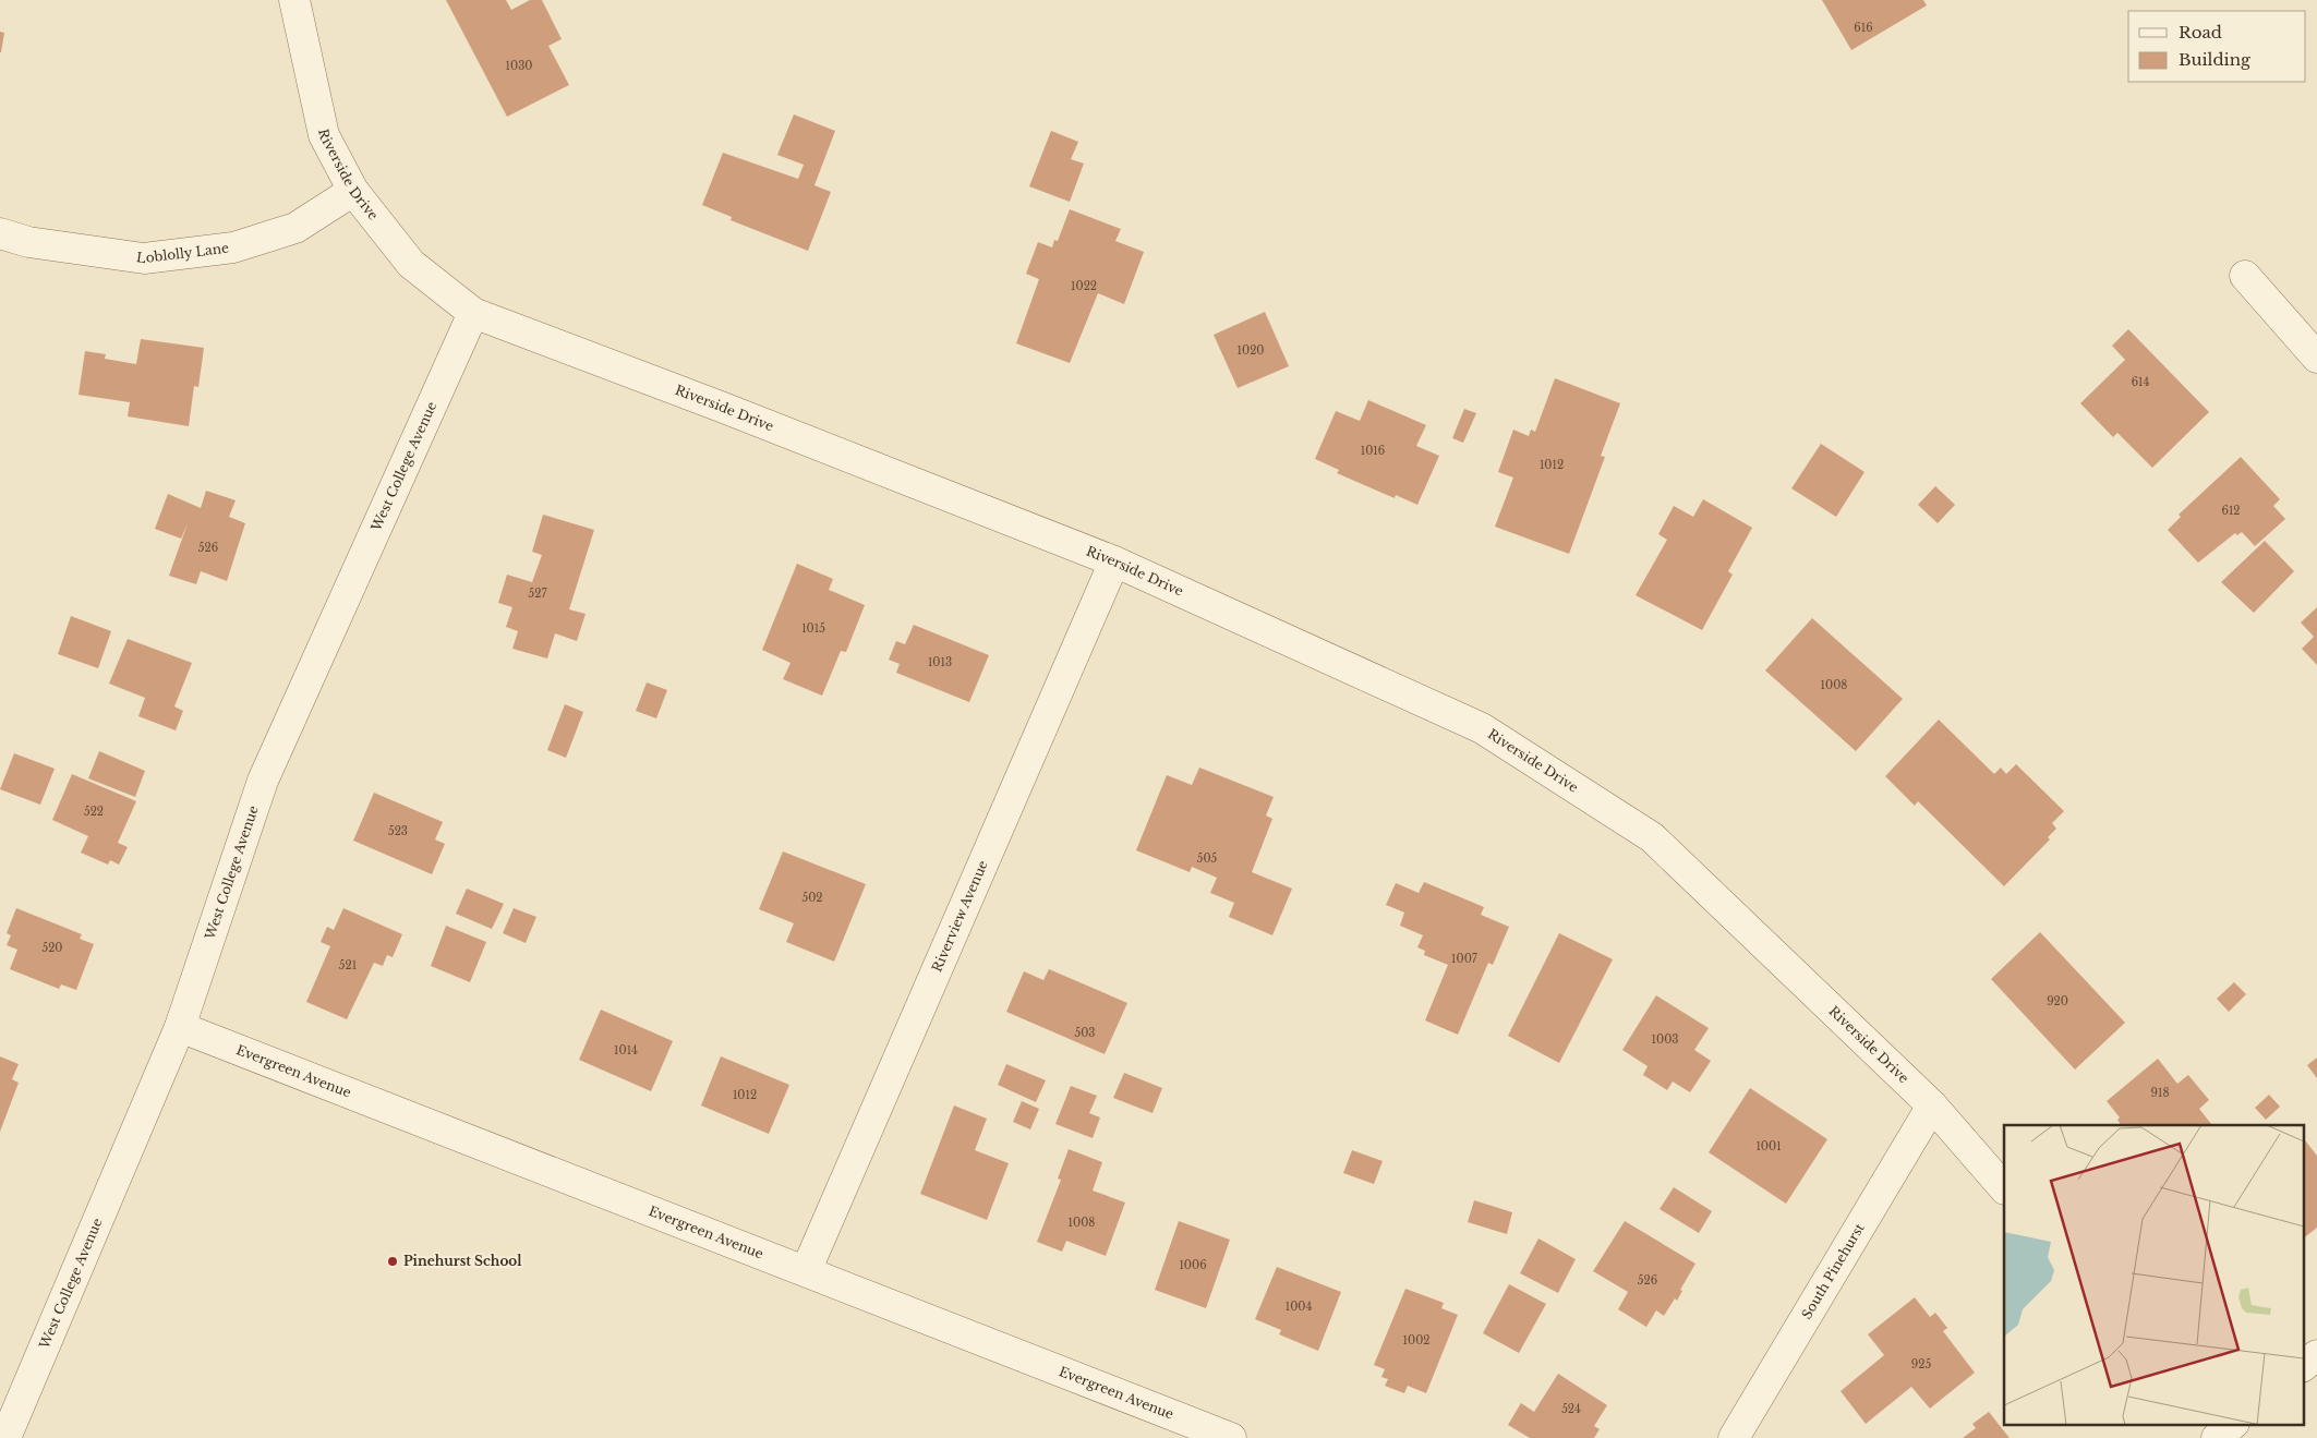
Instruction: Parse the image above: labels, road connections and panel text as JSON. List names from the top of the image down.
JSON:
{
  "streets": {
    "street": [
      "Riverside Drive",
      "Loblolly Lane",
      "West College Avenue",
      "Riverview Avenue",
      "Evergreen Avenue",
      "South Pinehurst"
    ]
  },
  "crossings": [
    ["Riverside Drive", "Loblolly Lane"],
    ["Riverside Drive", "West College Avenue"],
    ["Riverside Drive", "Riverview Avenue"],
    ["Riverside Drive", "South Pinehurst"],
    ["West College Avenue", "Evergreen Avenue"],
    ["Riverview Avenue", "Evergreen Avenue"]
  ],
  "places": ["Pinehurst School"],
  "house_numbers": [
    "616",
    "1030",
    "1022",
    "1020",
    "614",
    "1016",
    "1012",
    "612",
    "526",
    "527",
    "1015",
    "1013",
    "1008",
    "522",
    "523",
    "505",
    "502",
    "520",
    "1007",
    "521",
    "920",
    "503",
    "1003",
    "1014",
    "918",
    "1012",
    "1001",
    "1008",
    "1006",
    "526",
    "1004",
    "1002",
    "925",
    "524"
  ],
  "legend": ["Road", "Building"]
}
